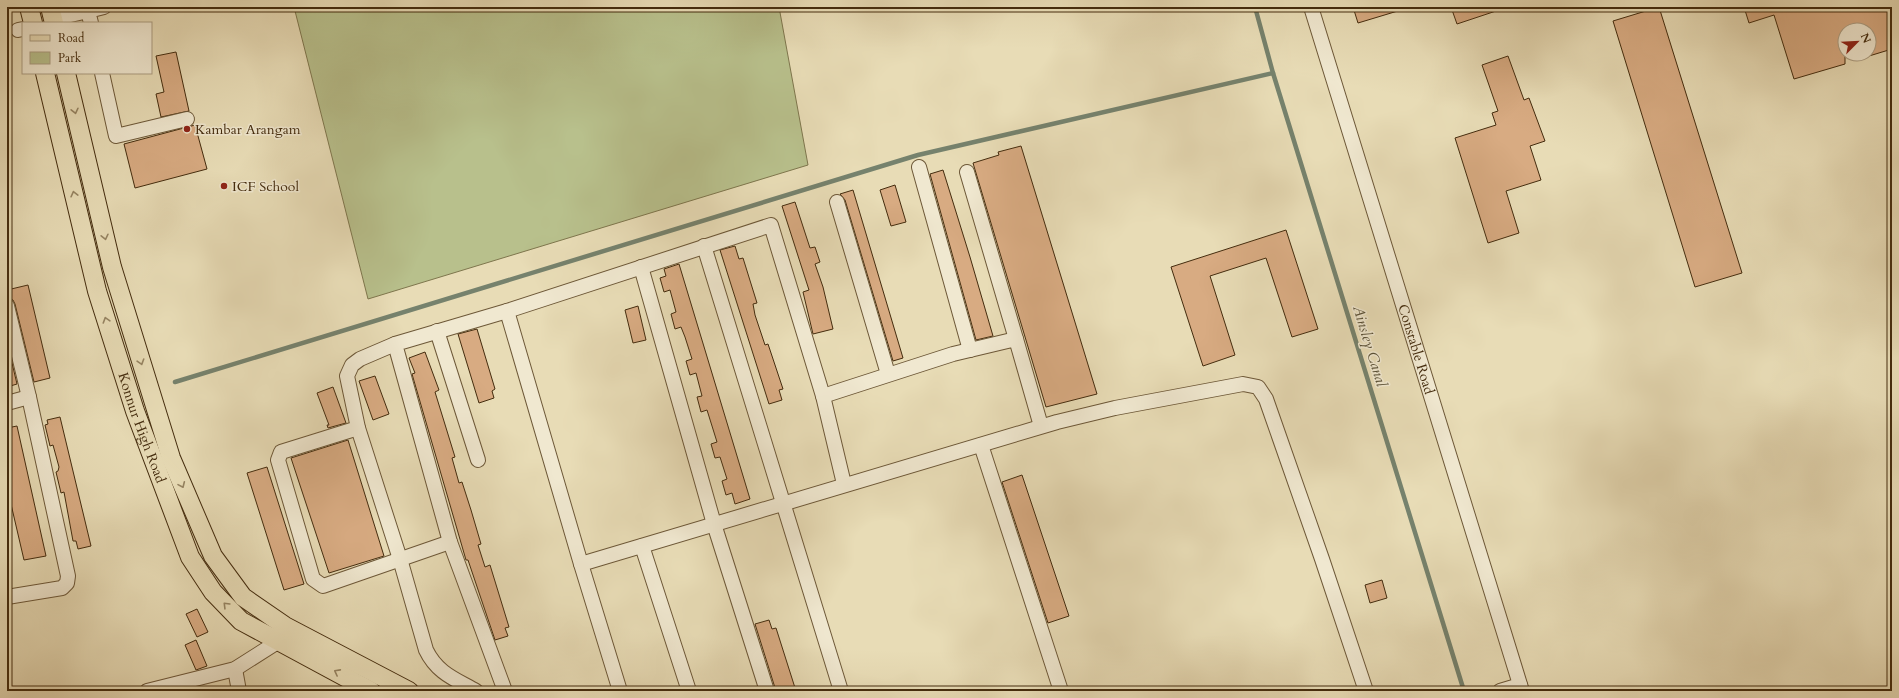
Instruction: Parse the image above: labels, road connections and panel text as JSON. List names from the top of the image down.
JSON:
{
  "streets": {
    "main road": ["Konnur High Road"],
    "street": ["Constable Road"]
  },
  "water": ["Ainsley Canal"],
  "places": ["Kambar Arangam", "ICF School"],
  "legend": ["Road", "Park"],
  "north": "top right"
}
